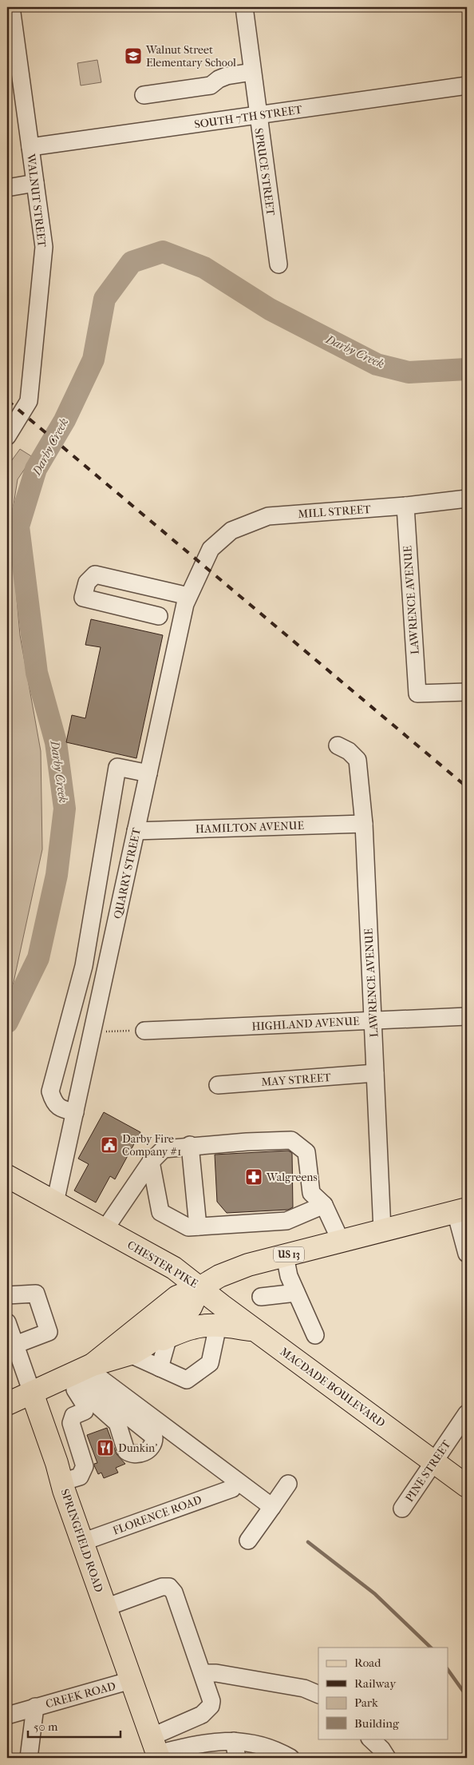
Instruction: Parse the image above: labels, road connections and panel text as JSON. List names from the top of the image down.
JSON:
{
  "streets": {
    "main road": [
      "US 13",
      "CHESTER PIKE",
      "MACDADE BOULEVARD",
      "SPRINGFIELD ROAD"
    ],
    "street": [
      "SOUTH 7TH STREET",
      "SPRUCE STREET",
      "WALNUT STREET",
      "MILL STREET",
      "LAWRENCE AVENUE",
      "HAMILTON AVENUE",
      "QUARRY STREET",
      "HIGHLAND AVENUE",
      "MAY STREET",
      "PINE STREET",
      "FLORENCE ROAD",
      "CREEK ROAD"
    ]
  },
  "crossings": [
    ["SOUTH 7TH STREET", "SPRUCE STREET"],
    ["SOUTH 7TH STREET", "WALNUT STREET"],
    ["MILL STREET", "LAWRENCE AVENUE"],
    ["MILL STREET", "QUARRY STREET"],
    ["LAWRENCE AVENUE", "HAMILTON AVENUE"],
    ["LAWRENCE AVENUE", "HIGHLAND AVENUE"],
    ["LAWRENCE AVENUE", "MAY STREET"],
    ["LAWRENCE AVENUE", "CHESTER PIKE"],
    ["HAMILTON AVENUE", "QUARRY STREET"],
    ["QUARRY STREET", "CHESTER PIKE"],
    ["US 13", "CHESTER PIKE"],
    ["US 13", "MACDADE BOULEVARD"],
    ["US 13", "SPRINGFIELD ROAD"],
    ["CHESTER PIKE", "MACDADE BOULEVARD"],
    ["MACDADE BOULEVARD", "PINE STREET"],
    ["FLORENCE ROAD", "SPRINGFIELD ROAD"],
    ["SPRINGFIELD ROAD", "CREEK ROAD"]
  ],
  "water": ["Darby Creek"],
  "places": {
    "school or university": ["Walnut Street Elementary School"],
    "public building": ["Darby Fire Company #1"],
    "pharmacy": ["Walgreens"],
    "restaurant": ["Dunkin'"]
  },
  "legend": [
    "Road",
    "Railway",
    "Park",
    "Building"
  ],
  "scale_bar": "50 m"
}
